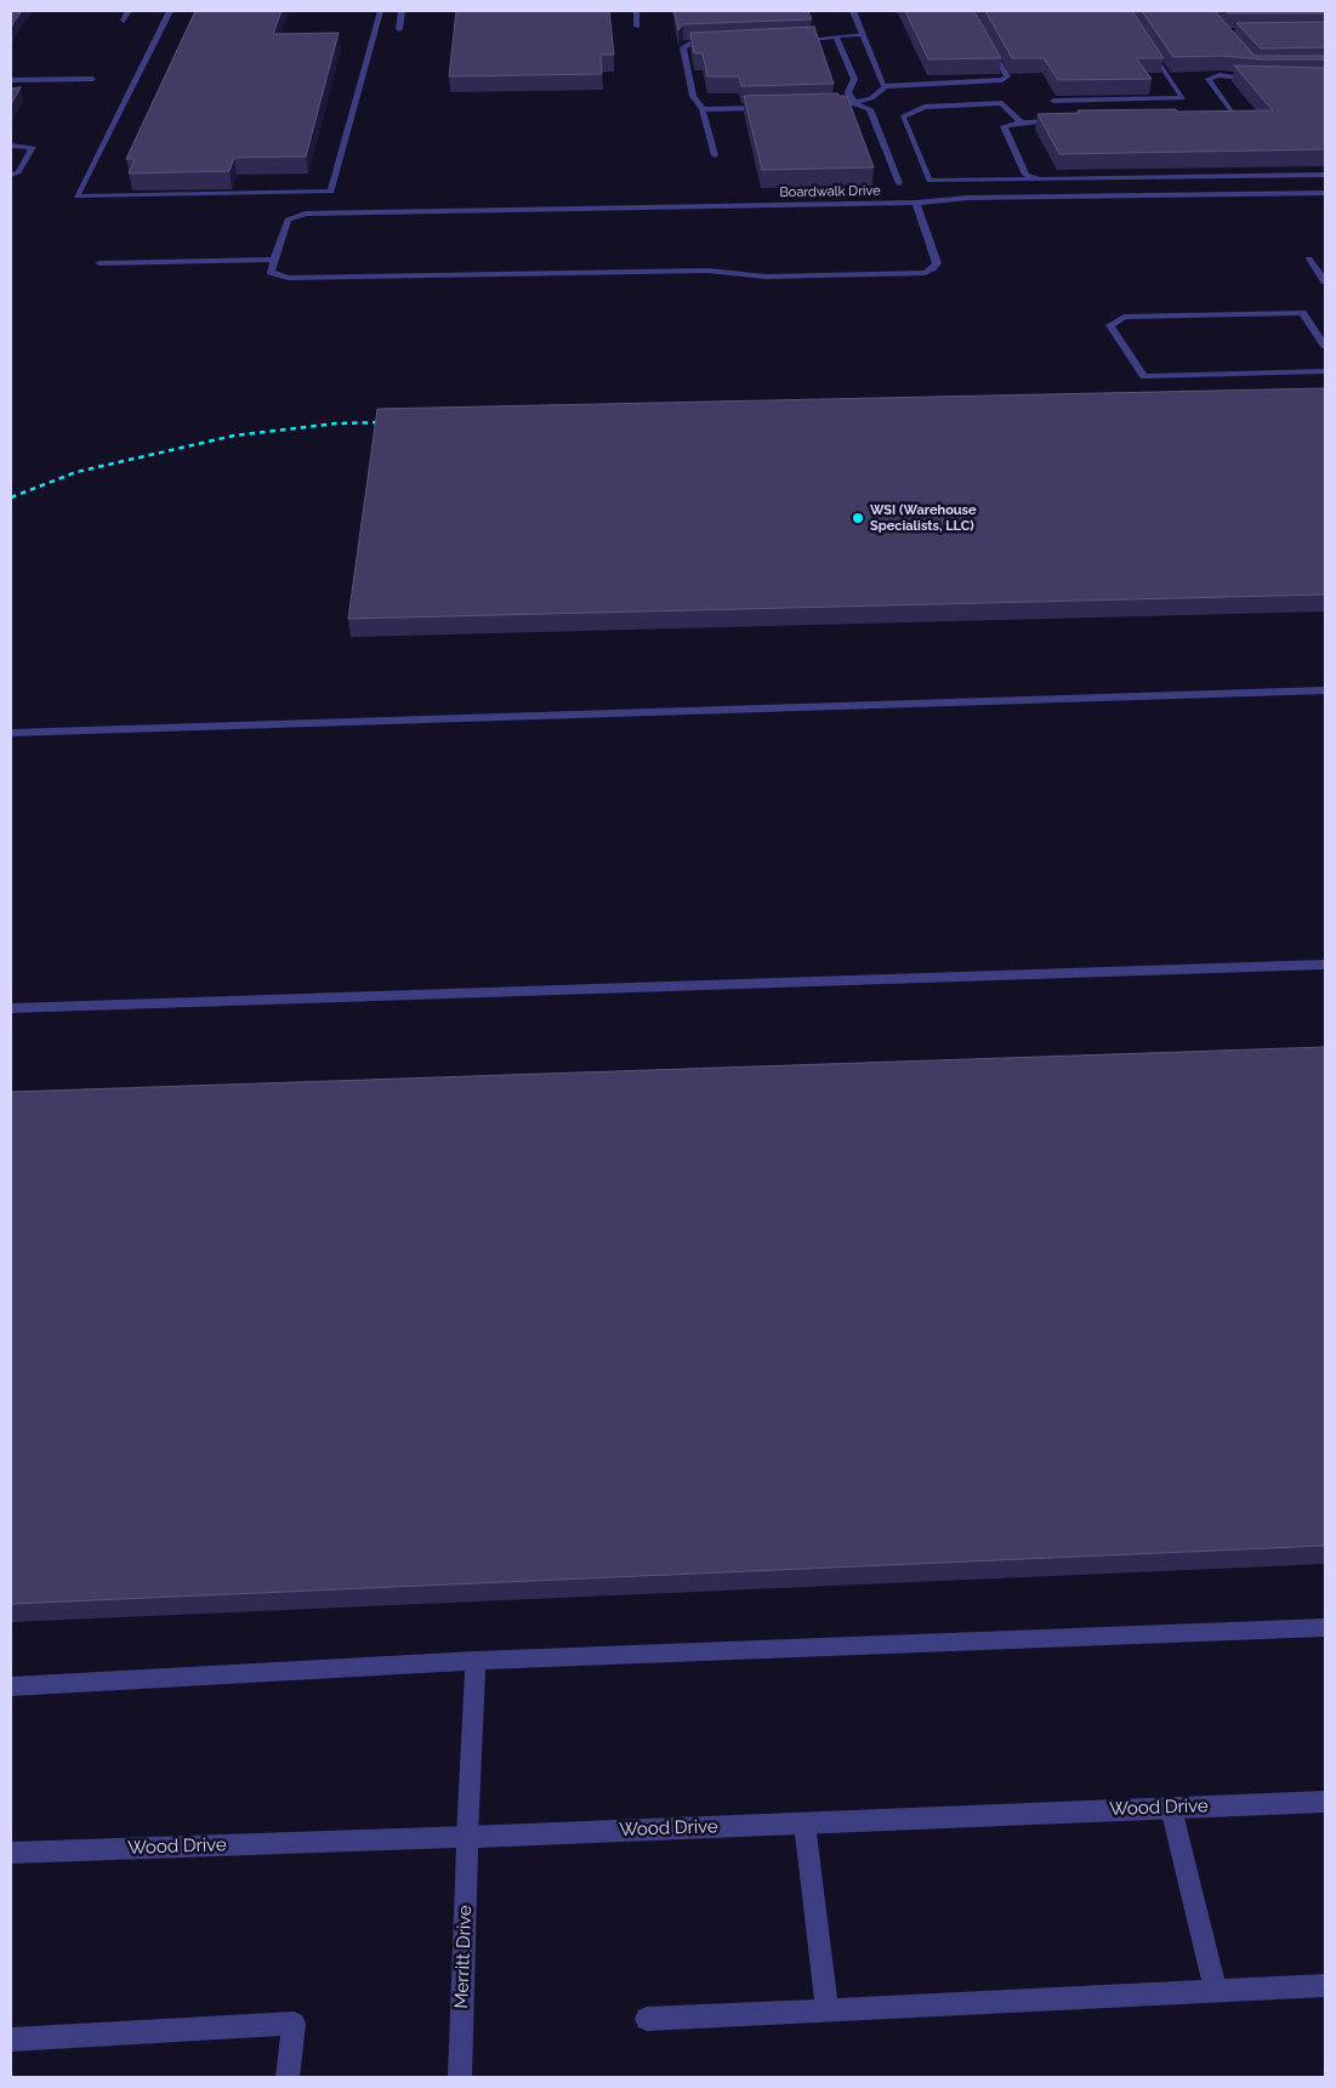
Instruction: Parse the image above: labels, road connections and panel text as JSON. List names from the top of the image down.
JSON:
{
  "streets": {
    "street": ["Boardwalk Drive", "Wood Drive", "Merritt Drive"]
  },
  "crossings": [
    ["Wood Drive", "Merritt Drive"]
  ],
  "places": ["WSI (Warehouse Specialists, LLC)"]
}
